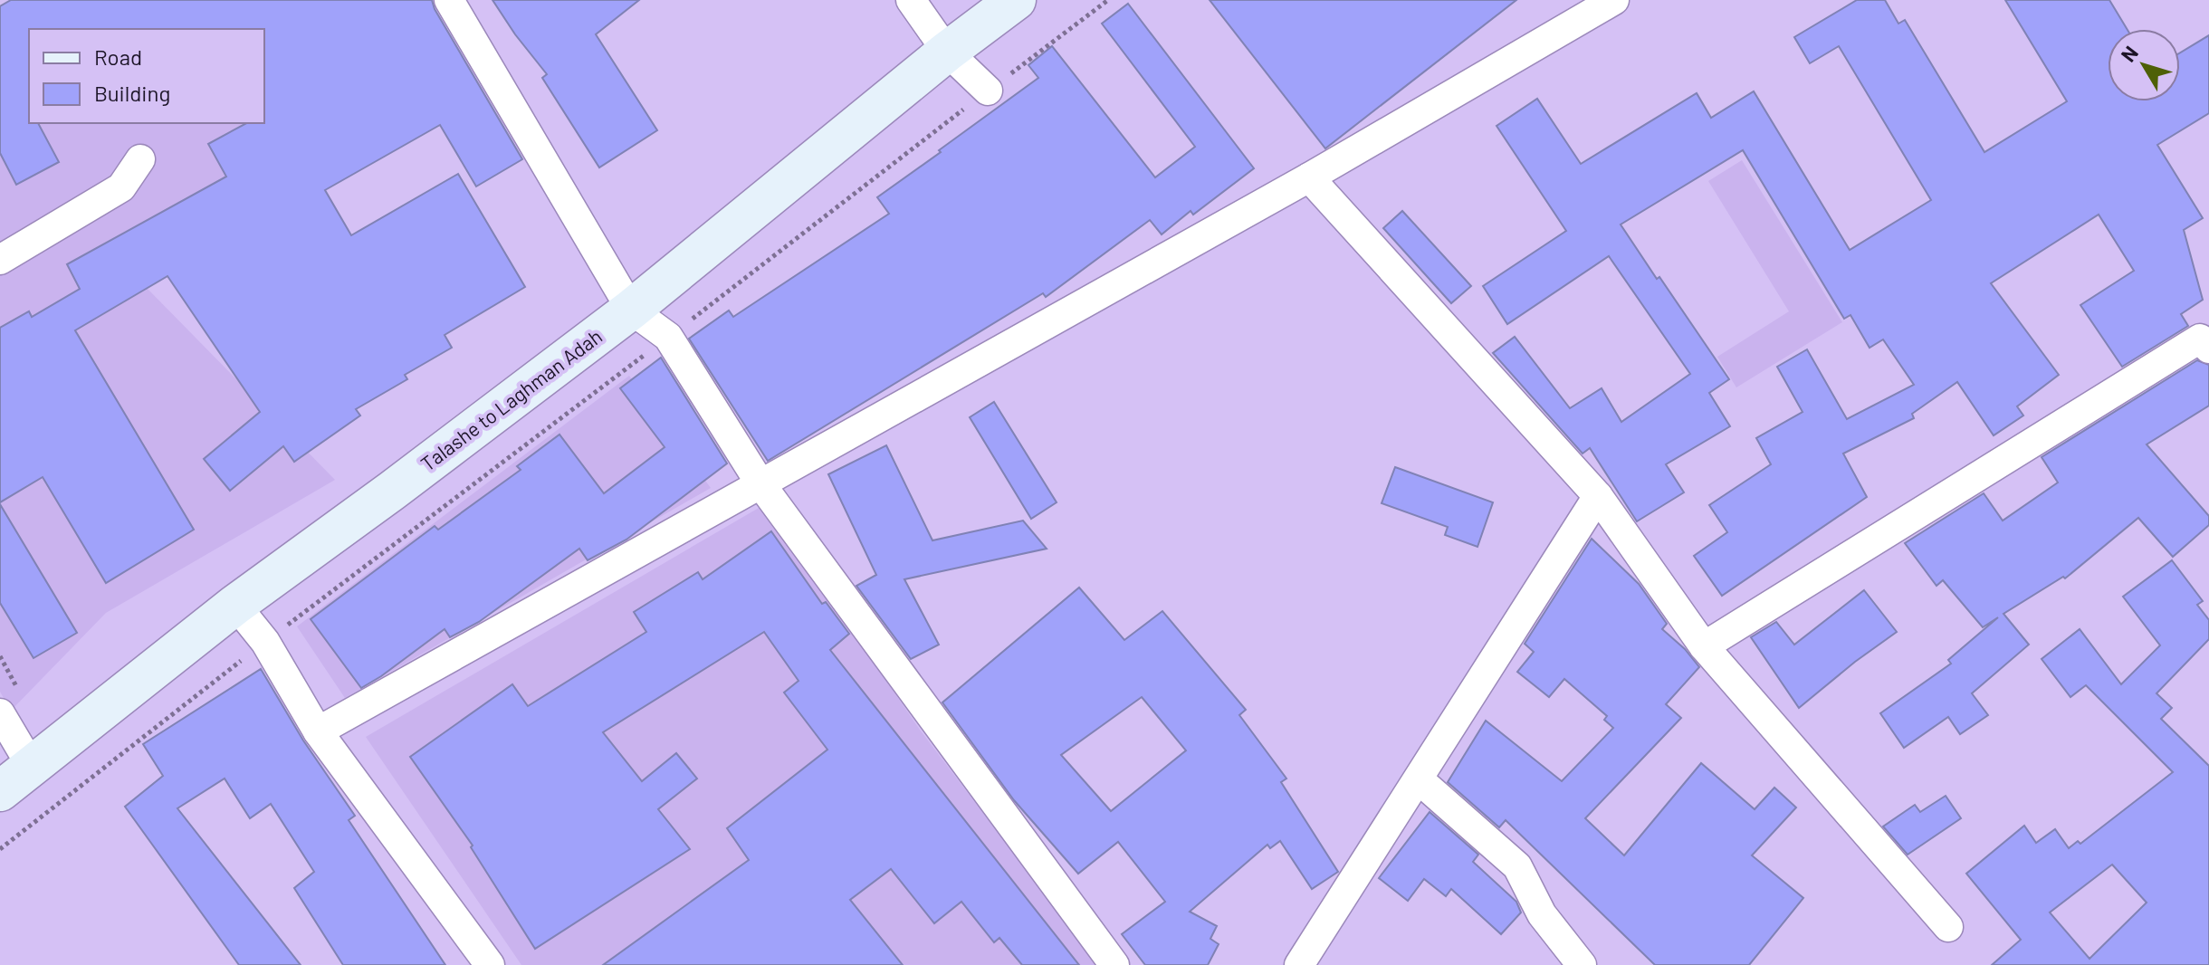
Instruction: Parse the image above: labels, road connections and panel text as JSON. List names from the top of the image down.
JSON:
{
  "streets": {
    "main road": ["Talashe to Laghman Adah"]
  },
  "legend": ["Road", "Building"],
  "north": "top left"
}
